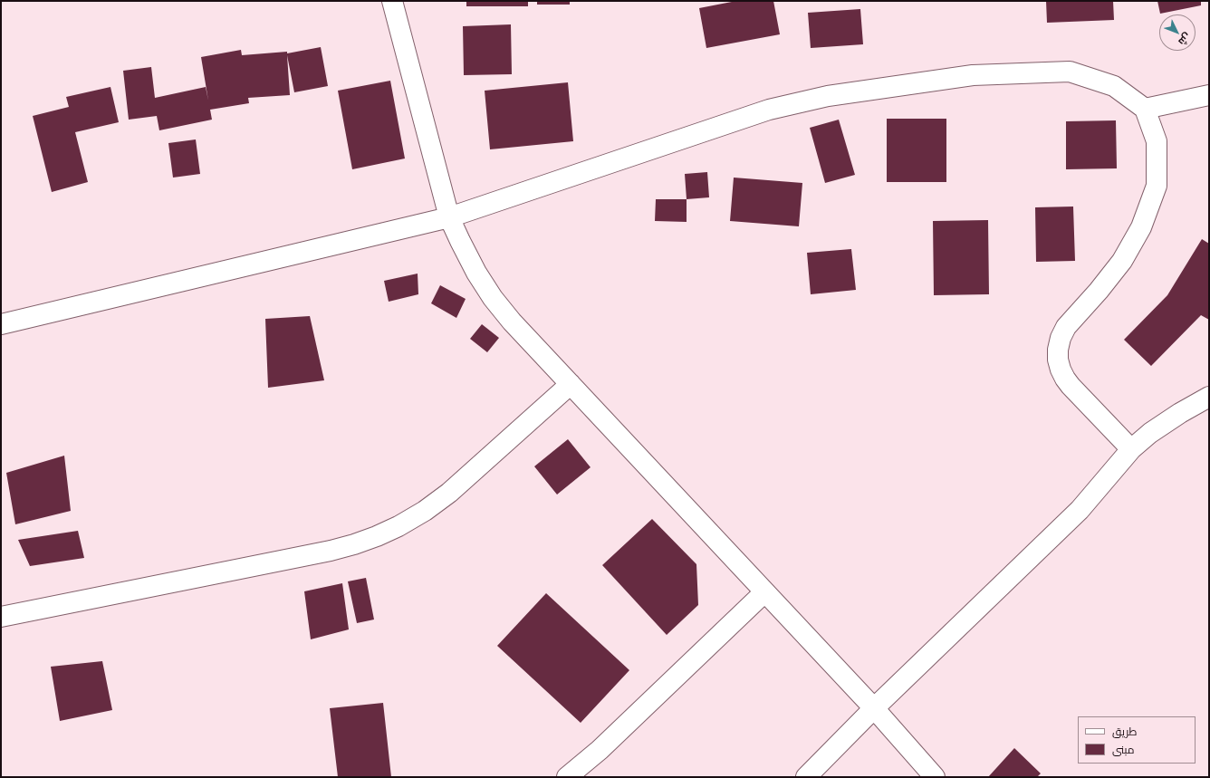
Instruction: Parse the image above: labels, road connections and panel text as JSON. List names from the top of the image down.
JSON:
{
  "legend": ["طريق", "مبنى"],
  "north": "bottom right"
}
